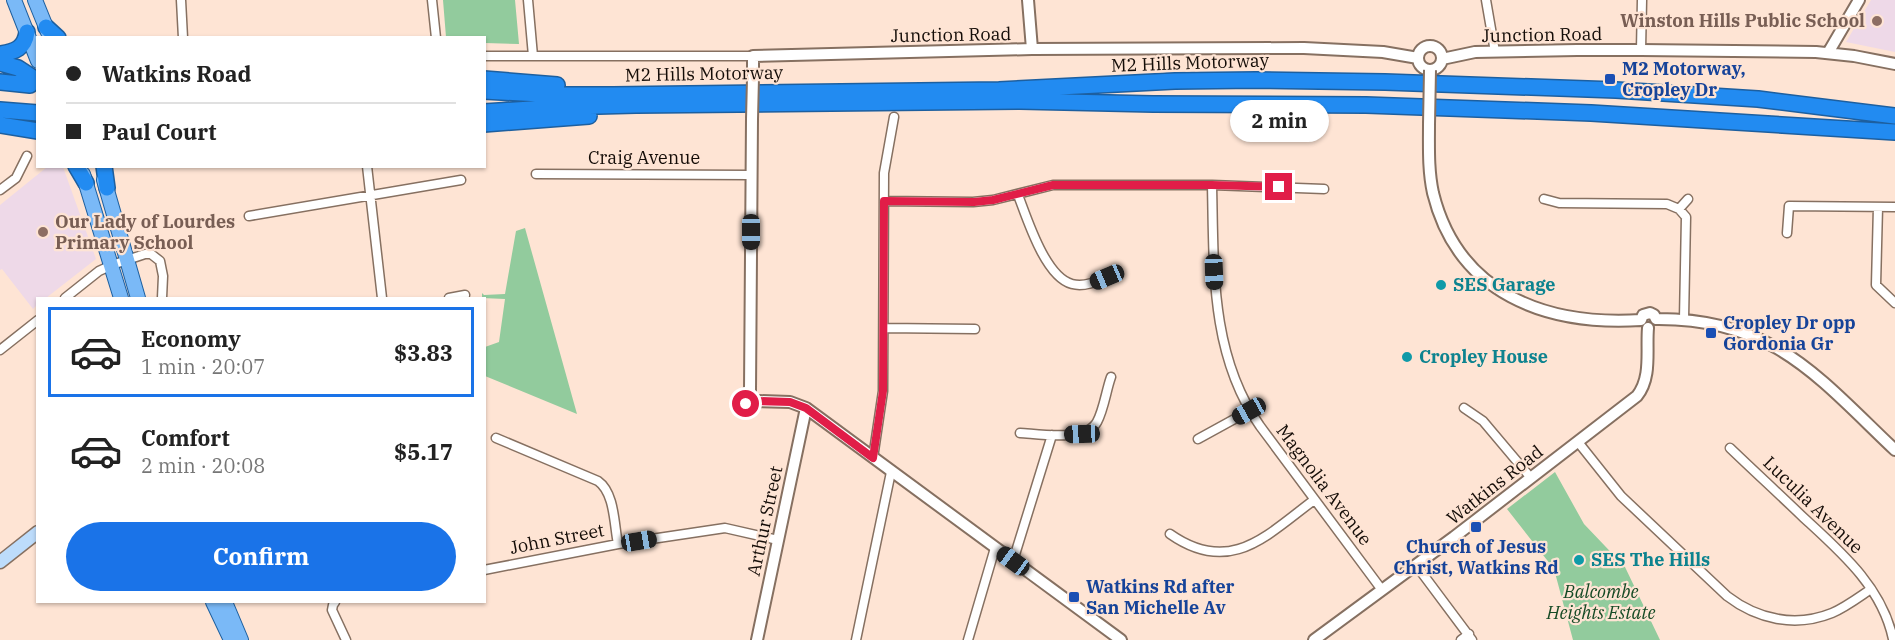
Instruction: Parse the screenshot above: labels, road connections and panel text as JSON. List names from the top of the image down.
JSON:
{
  "streets": {
    "highway": ["M2 Hills Motorway"],
    "street": [
      "Junction Road",
      "Craig Avenue",
      "Magnolia Avenue",
      "Watkins Road",
      "Luculia Avenue",
      "Arthur Street",
      "John Street"
    ]
  },
  "crossings": [
    ["Magnolia Avenue", "Watkins Road"],
    ["Arthur Street", "John Street"]
  ],
  "parks": ["Balcombe Heights Estate"],
  "places": {
    "other": [
      "Winston Hills Public School",
      "Our Lady of Lourdes Primary School",
      "SES Garage",
      "Cropley House",
      "SES The Hills"
    ],
    "transit": [
      "M2 Motorway, Cropley Dr",
      "Cropley Dr opp Gordonia Gr",
      "Church of Jesus Christ, Watkins Rd",
      "Watkins Rd after San Michelle Av"
    ]
  },
  "page": {
    "banner": ["Watkins Road", "Paul Court"],
    "bubble": "2 min",
    "list": [
      {
        "name": "Economy",
        "note": "1 min · 20:07",
        "value": "$3.83"
      },
      {
        "name": "Comfort",
        "note": "2 min · 20:08",
        "value": "$5.17"
      }
    ],
    "buttons": "Confirm"
  }
}
